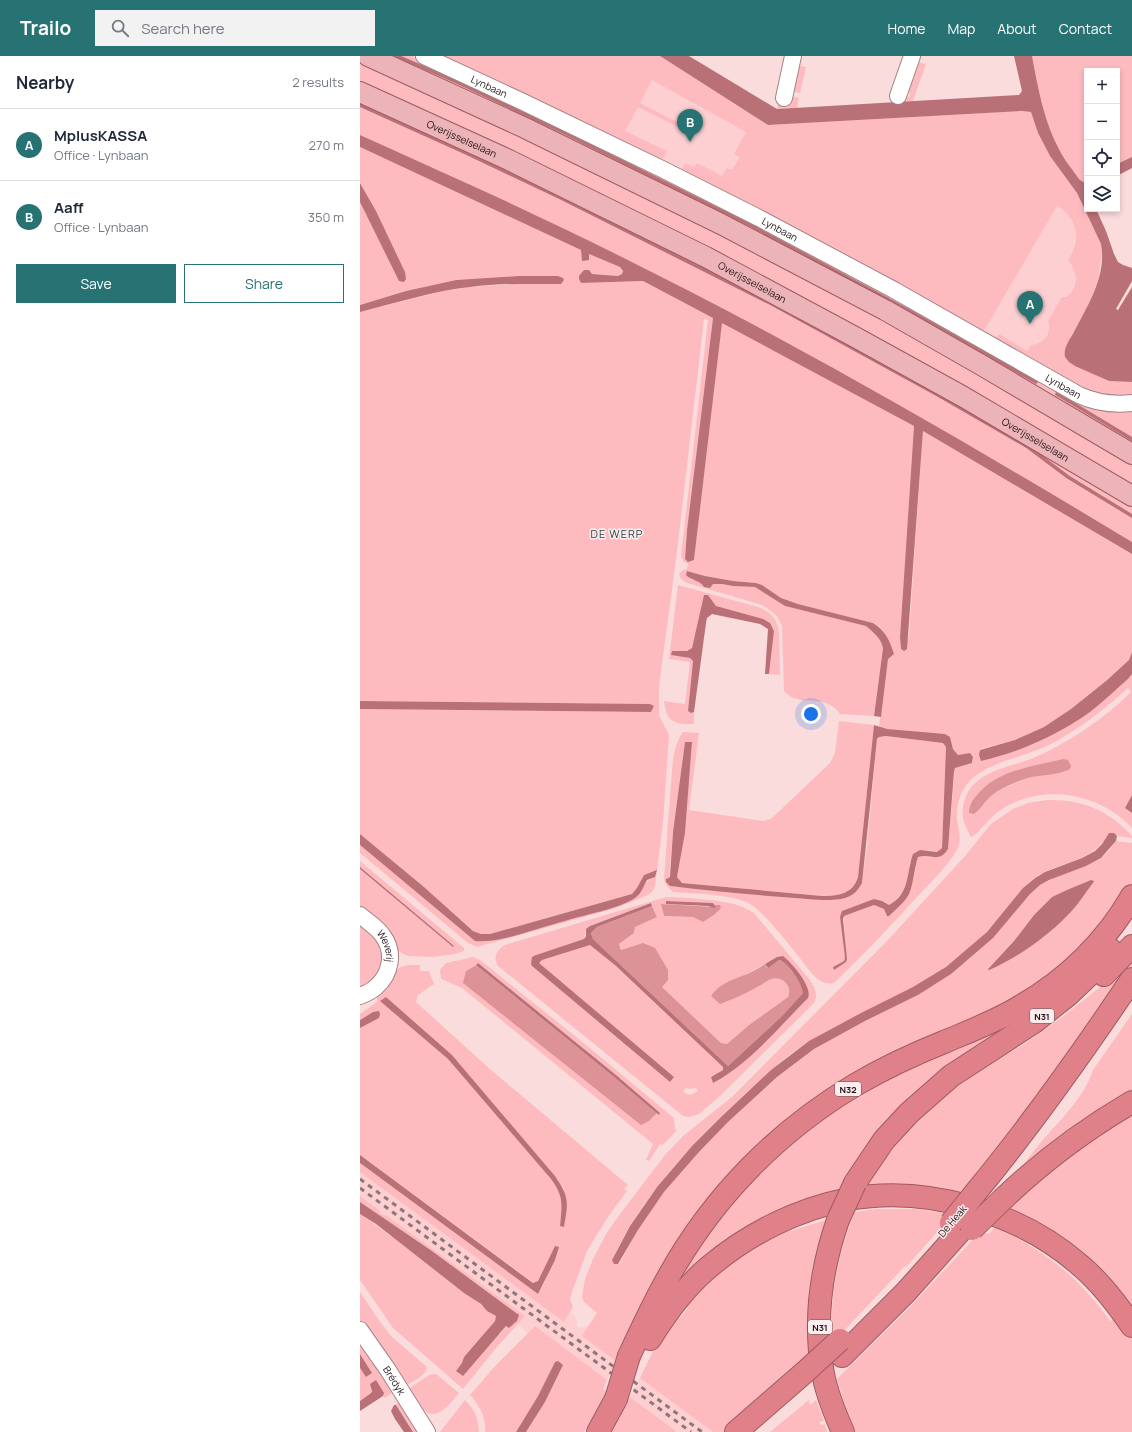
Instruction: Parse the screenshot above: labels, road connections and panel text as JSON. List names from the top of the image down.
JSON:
{
  "streets": {
    "highway": ["N31", "N32", "De Heak"],
    "main road": ["Overijsselselaan"],
    "street": ["Lynbaan", "Weverij", "Brédyk"]
  },
  "crossings": [
    ["N31", "De Heak"]
  ],
  "districts": ["DE WERP"],
  "page": {
    "header": "Trailo",
    "search": "Search here",
    "nav": [
      "Home",
      "Map",
      "About",
      "Contact"
    ],
    "heading": ["Nearby", "2 results"],
    "map_buttons": ["+", "−"],
    "list": [
      {
        "mark": "A",
        "name": "MplusKASSA",
        "note": "Office · Lynbaan",
        "value": "270 m"
      },
      {
        "mark": "B",
        "name": "Aaff",
        "note": "Office · Lynbaan",
        "value": "350 m"
      }
    ],
    "pins": ["B", "A"],
    "buttons": ["Save", "Share"]
  }
}
